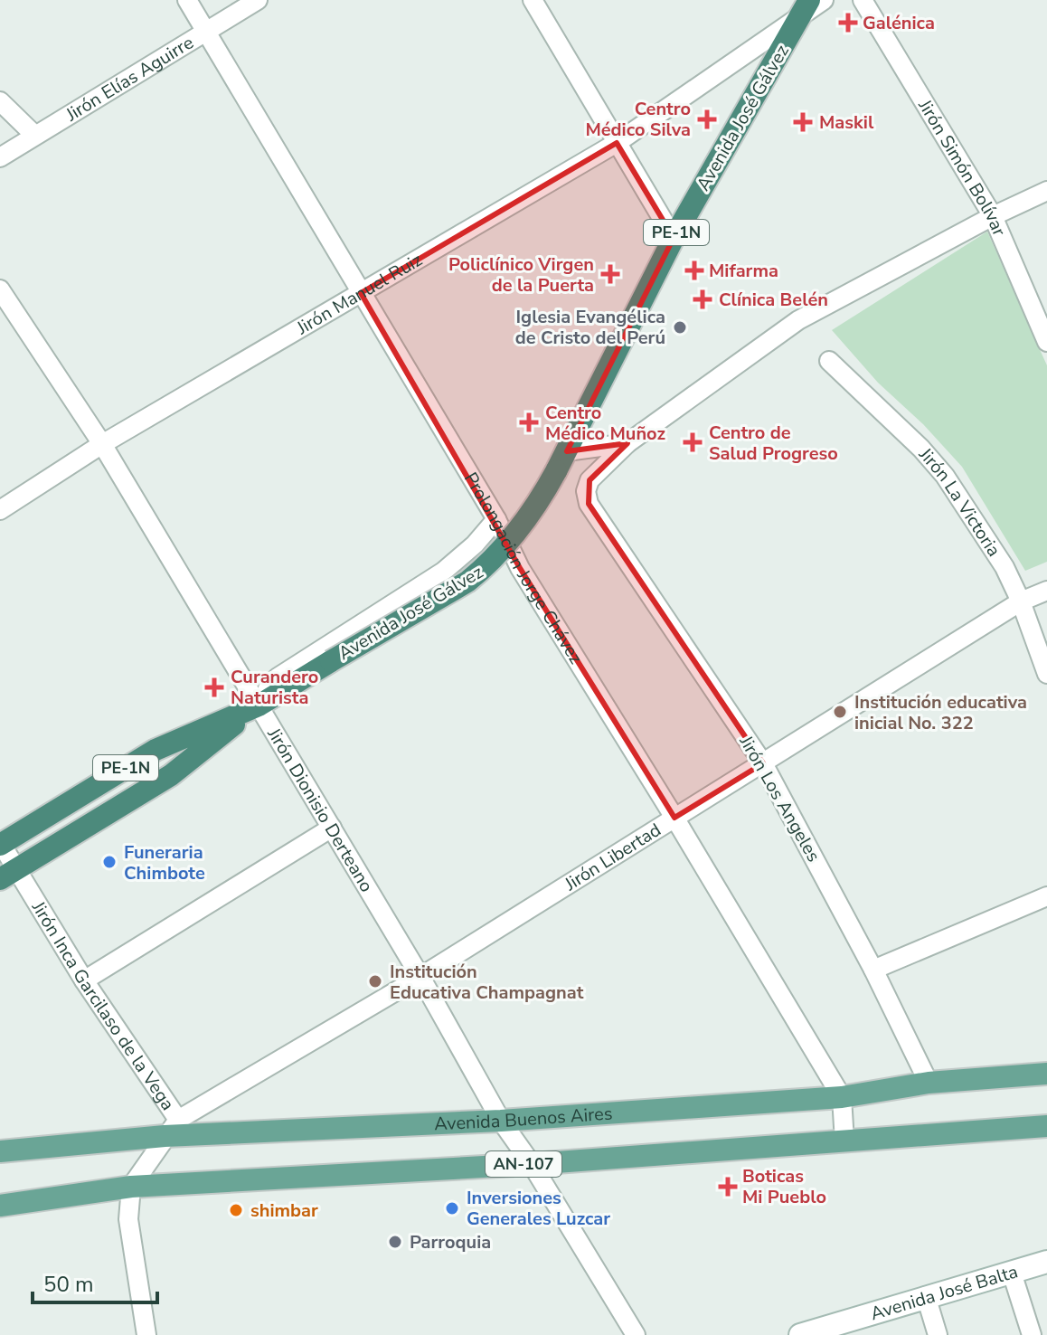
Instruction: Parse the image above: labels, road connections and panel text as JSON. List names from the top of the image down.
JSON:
{
  "streets": {
    "highway": ["Avenida José Gálvez", "PE-1N"],
    "main road": ["Avenida Buenos Aires", "AN-107", "Avenida José Balta"],
    "street": [
      "Jirón Elías Aguirre",
      "Jirón Simón Bolívar",
      "Jirón Manuel Ruiz",
      "Jirón La Victoria",
      "Prolongación Jorge Chávez",
      "Jirón Los Angeles",
      "Jirón Dionisio Derteano",
      "Jirón Libertad",
      "Jirón Inca Garcilaso de la Vega"
    ]
  },
  "crossings": [
    ["Jirón Elías Aguirre", "Prolongación Jorge Chávez"],
    ["Avenida José Gálvez", "Jirón Manuel Ruiz"],
    ["Avenida José Gálvez", "Jirón Dionisio Derteano"],
    ["Avenida José Gálvez", "Jirón Inca Garcilaso de la Vega"],
    ["Jirón Manuel Ruiz", "Prolongación Jorge Chávez"],
    ["Jirón Manuel Ruiz", "Jirón Dionisio Derteano"],
    ["Jirón La Victoria", "Jirón Libertad"],
    ["Prolongación Jorge Chávez", "Jirón Libertad"],
    ["Prolongación Jorge Chávez", "Avenida Buenos Aires"],
    ["Prolongación Jorge Chávez", "AN-107"],
    ["Jirón Los Angeles", "Jirón Libertad"],
    ["Jirón Los Angeles", "Avenida Buenos Aires"],
    ["Jirón Dionisio Derteano", "Jirón Libertad"],
    ["Jirón Dionisio Derteano", "Avenida Buenos Aires"],
    ["Jirón Dionisio Derteano", "AN-107"],
    ["Jirón Libertad", "Jirón Inca Garcilaso de la Vega"],
    ["Jirón Libertad", "Avenida Buenos Aires"],
    ["Jirón Inca Garcilaso de la Vega", "Avenida Buenos Aires"],
    ["Jirón Inca Garcilaso de la Vega", "AN-107"]
  ],
  "places": {
    "health": [
      "Galénica",
      "Centro Médico Silva",
      "Maskil",
      "Mifarma",
      "Policlínico Virgen de la Puerta",
      "Clínica Belén",
      "Centro Médico Muñoz",
      "Centro de Salud Progreso",
      "Curandero Naturista",
      "Boticas Mi Pueblo"
    ],
    "other": [
      "Iglesia Evangélica de Cristo del Perú",
      "Institución educativa inicial No. 322",
      "Funeraria Chimbote",
      "Institución Educativa Champagnat",
      "Inversiones Generales Luzcar",
      "shimbar",
      "Parroquia"
    ]
  },
  "scale_bar": "50 m"
}
